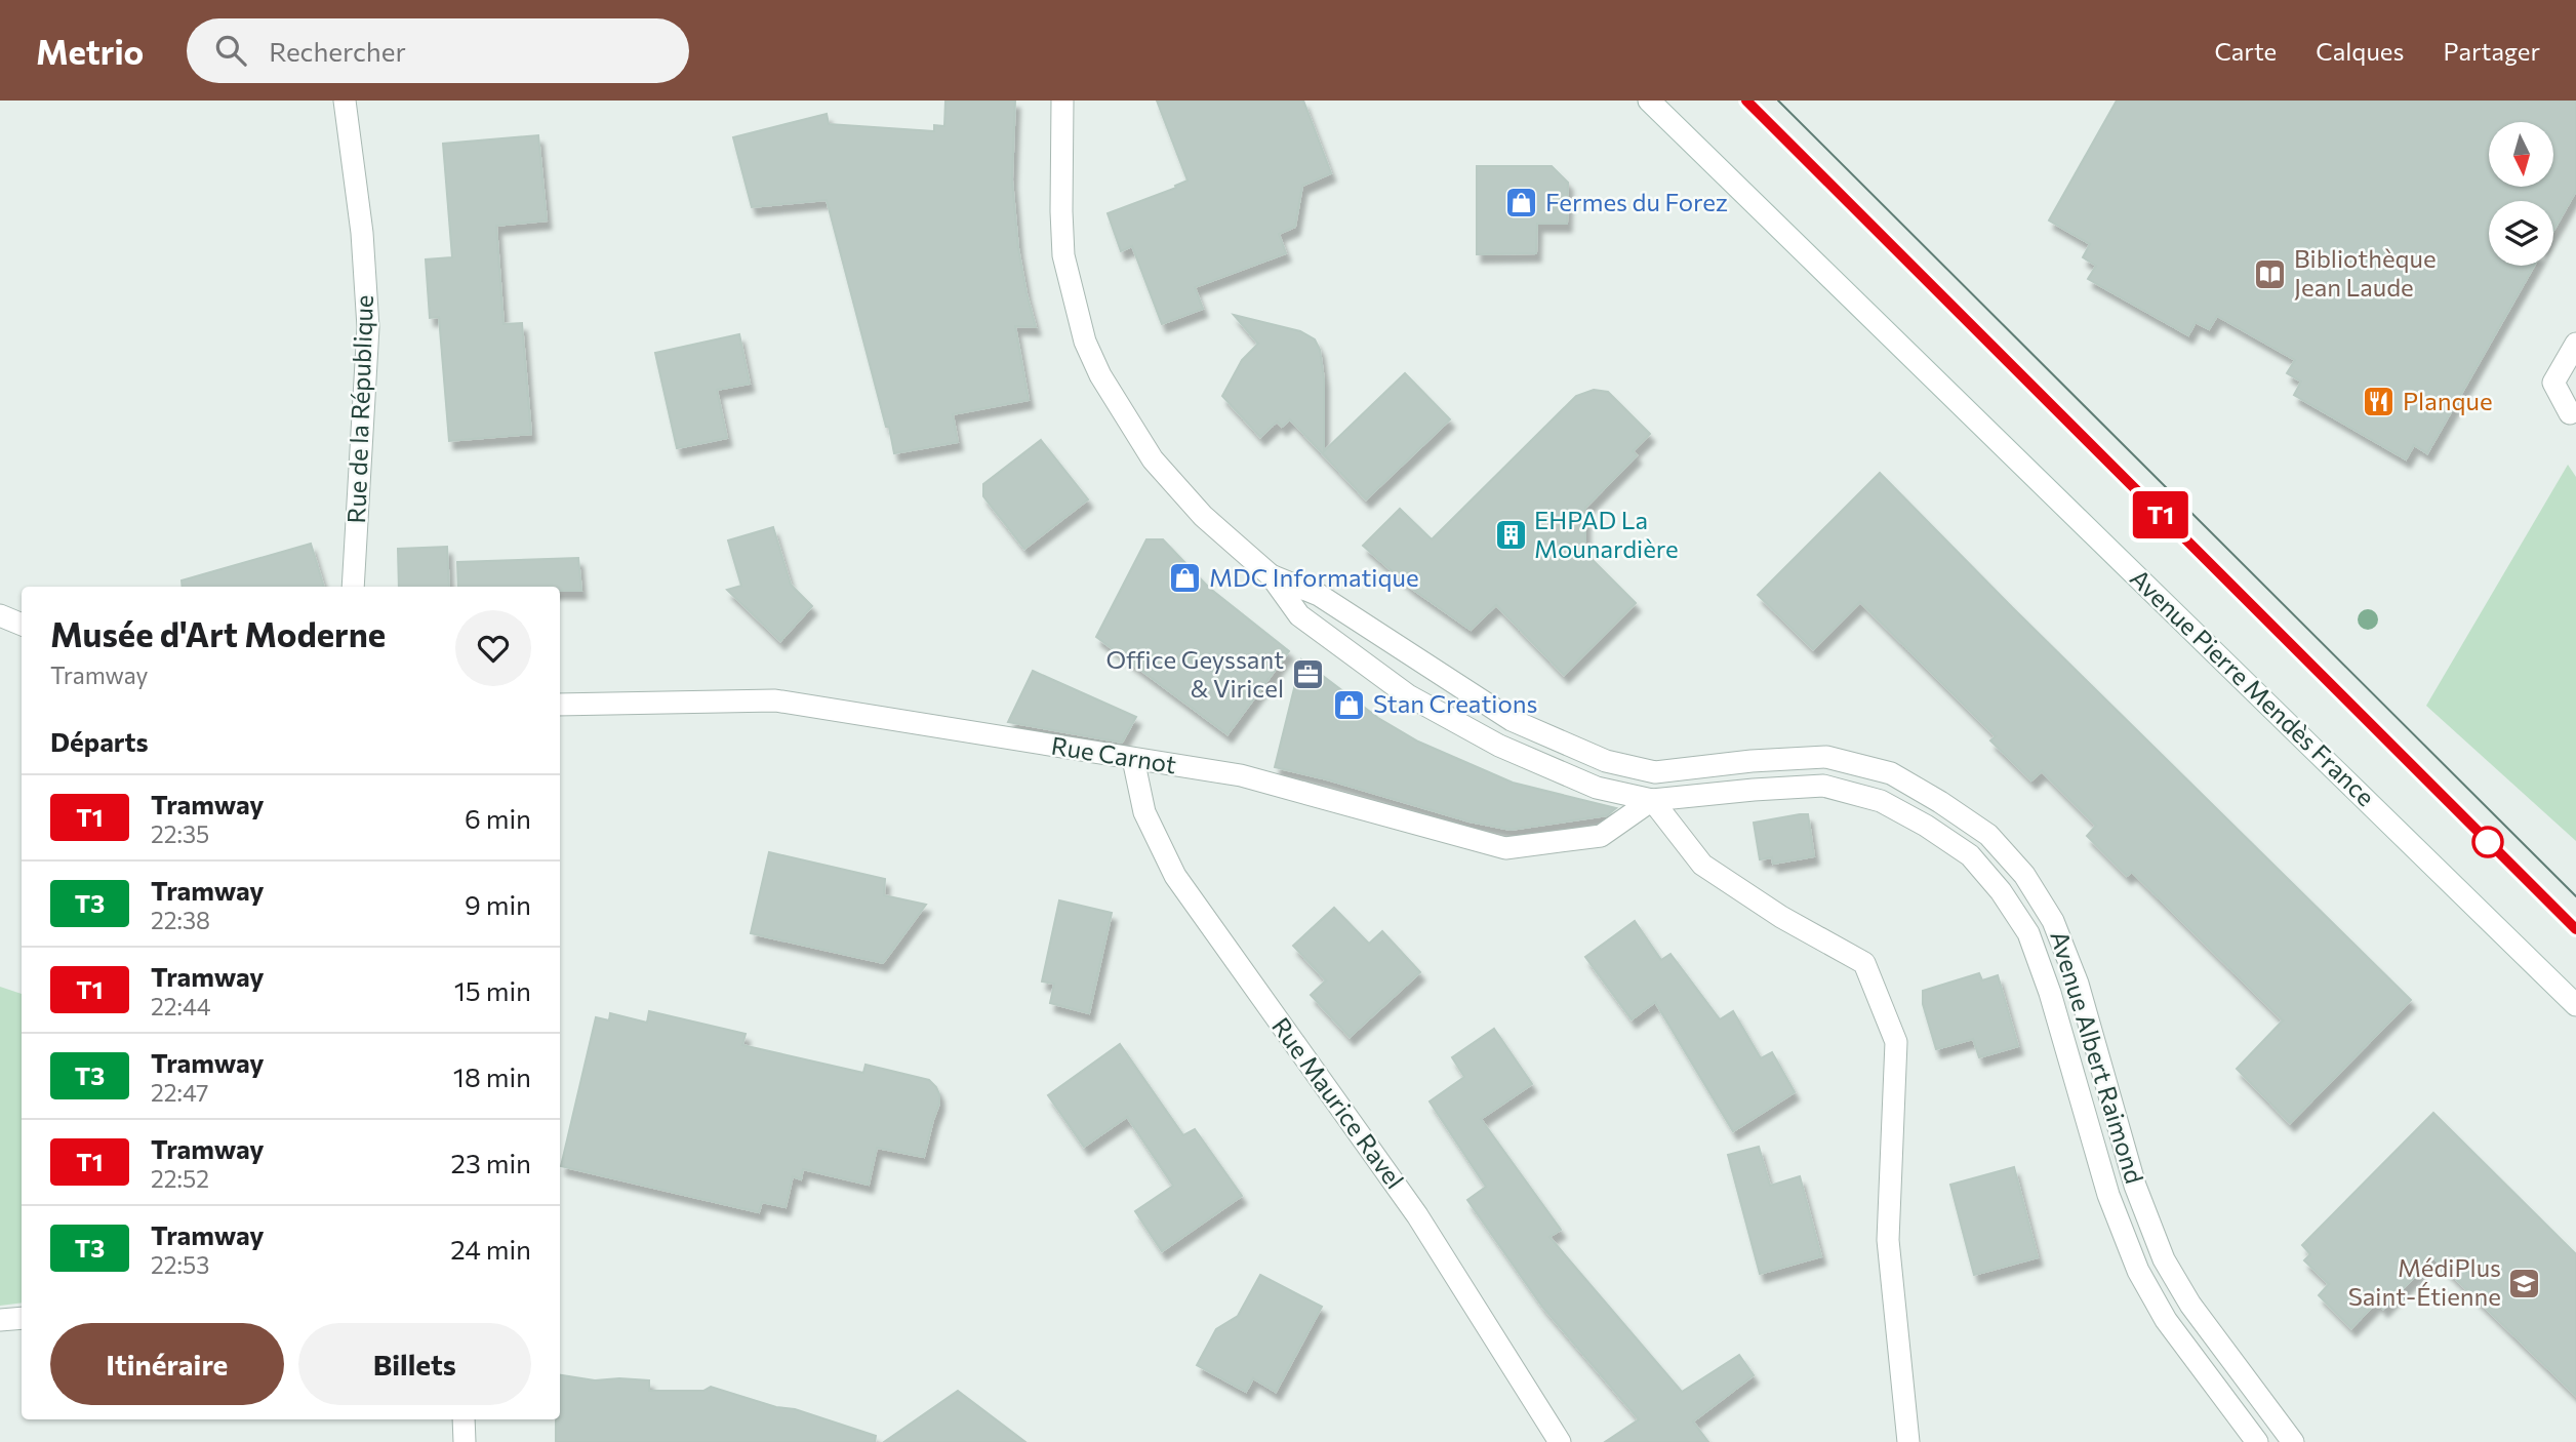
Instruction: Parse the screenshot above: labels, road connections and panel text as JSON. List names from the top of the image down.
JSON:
{
  "streets": {
    "street": [
      "Rue de la République",
      "Avenue Pierre Mendès France",
      "Rue Carnot",
      "Avenue Albert Raimond",
      "Rue Maurice Ravel"
    ]
  },
  "crossings": [
    ["Rue Carnot", "Avenue Albert Raimond"],
    ["Rue Carnot", "Rue Maurice Ravel"]
  ],
  "places": {
    "shop": ["Fermes du Forez", "MDC Informatique", "Stan Creations"],
    "library": ["Bibliothèque Jean Laude"],
    "restaurant": ["Planque"],
    "building": ["EHPAD La Mounardière"],
    "office": ["Office Geyssant & Viricel"],
    "school or university": ["MédiPlus Saint-Étienne"]
  },
  "lines": ["tram line T1"],
  "north": "bottom",
  "page": {
    "header": "Metrio",
    "search": "Rechercher",
    "nav": ["Carte", "Calques", "Partager"],
    "on_map": "T1",
    "heading": [
      ["Musée d'Art Moderne", "Tramway"],
      "Départs"
    ],
    "list": [
      {
        "mark": "T1",
        "name": "Tramway",
        "note": "22:35",
        "value": "6 min"
      },
      {
        "mark": "T3",
        "name": "Tramway",
        "note": "22:38",
        "value": "9 min"
      },
      {
        "mark": "T1",
        "name": "Tramway",
        "note": "22:44",
        "value": "15 min"
      },
      {
        "mark": "T3",
        "name": "Tramway",
        "note": "22:47",
        "value": "18 min"
      },
      {
        "mark": "T1",
        "name": "Tramway",
        "note": "22:52",
        "value": "23 min"
      },
      {
        "mark": "T3",
        "name": "Tramway",
        "note": "22:53",
        "value": "24 min"
      }
    ],
    "buttons": ["Itinéraire", "Billets"]
  }
}
